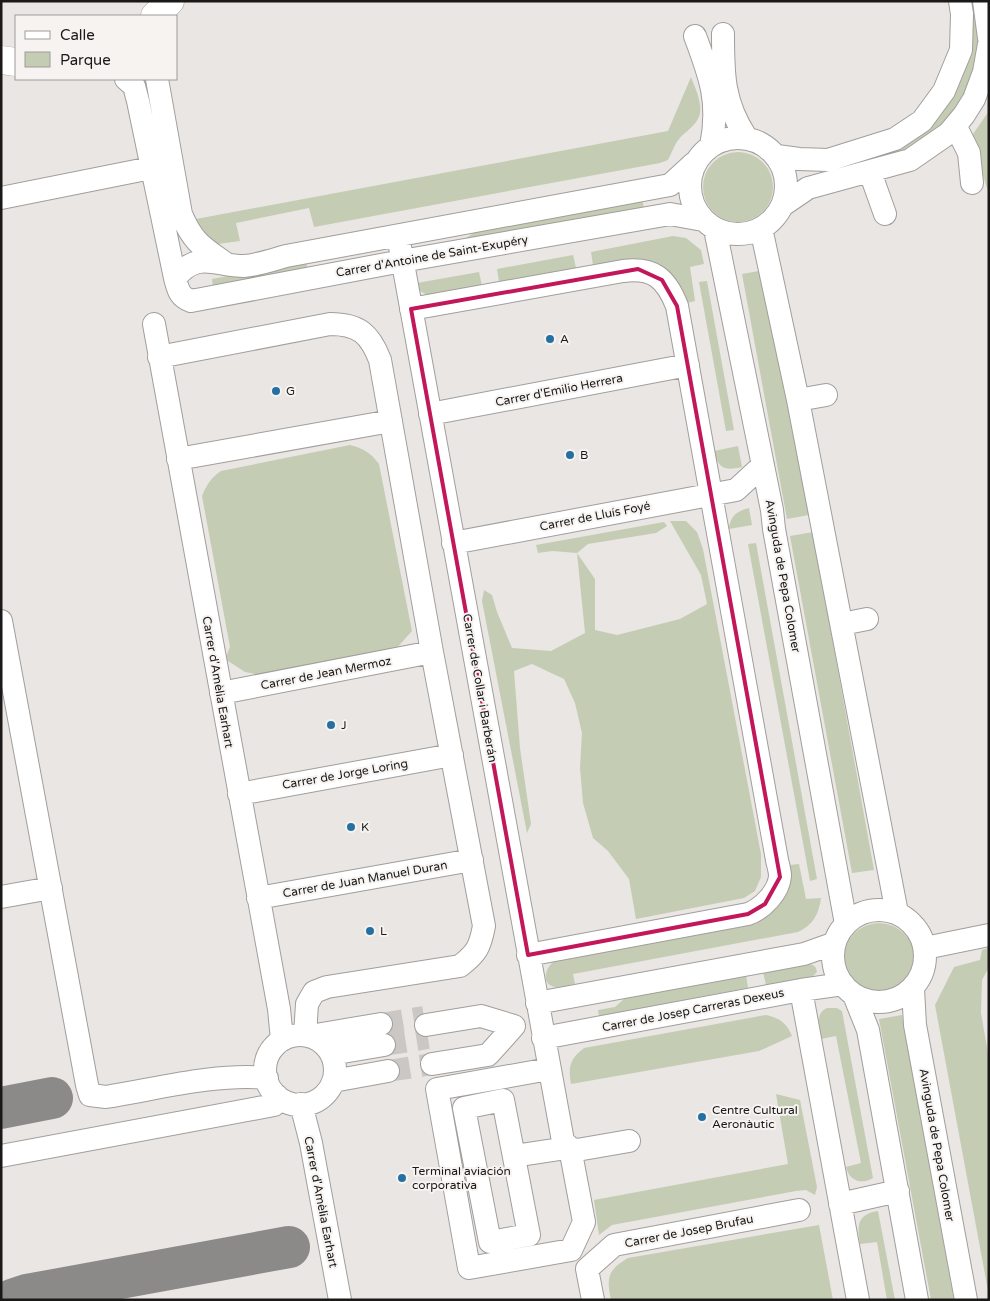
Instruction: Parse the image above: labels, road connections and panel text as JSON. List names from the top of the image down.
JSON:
{
  "streets": {
    "street": [
      "Carrer d'Antoine de Saint-Exupéry",
      "Carrer d'Emilio Herrera",
      "Carrer de Lluís Foyé",
      "Avinguda de Pepa Colomer",
      "Carrer de Jean Mermoz",
      "Carrer d'Amèlia Earhart",
      "Carrer de Collar i Barberán",
      "Carrer de Jorge Loring",
      "Carrer de Juan Manuel Duran",
      "Carrer de Josep Carreras Dexeus",
      "Carrer de Josep Brufau"
    ]
  },
  "crossings": [
    ["Carrer d'Antoine de Saint-Exupéry", "Avinguda de Pepa Colomer"],
    ["Carrer d'Antoine de Saint-Exupéry", "Carrer de Collar i Barberán"],
    ["Carrer d'Emilio Herrera", "Carrer de Collar i Barberán"],
    ["Carrer de Lluís Foyé", "Carrer de Collar i Barberán"],
    ["Avinguda de Pepa Colomer", "Carrer de Josep Carreras Dexeus"],
    ["Carrer de Jean Mermoz", "Carrer d'Amèlia Earhart"],
    ["Carrer d'Amèlia Earhart", "Carrer de Jorge Loring"],
    ["Carrer d'Amèlia Earhart", "Carrer de Juan Manuel Duran"],
    ["Carrer de Collar i Barberán", "Carrer de Josep Carreras Dexeus"]
  ],
  "places": [
    "A",
    "G",
    "B",
    "J",
    "K",
    "L",
    "Centre Cultural Aeronàutic",
    "Terminal aviación corporativa"
  ],
  "legend": ["Calle", "Parque"]
}
